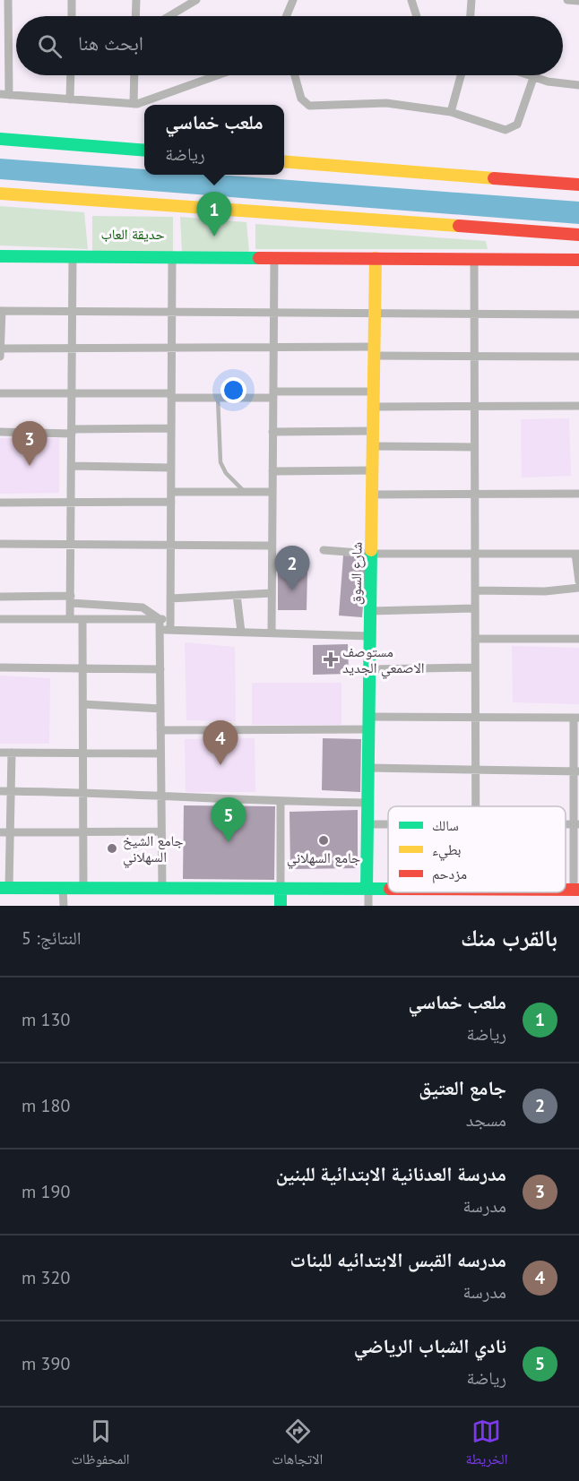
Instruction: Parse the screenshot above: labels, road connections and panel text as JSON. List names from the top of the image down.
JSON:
{
  "streets": {
    "street": ["شارع السوق"]
  },
  "parks": ["حديقة العاب"],
  "places": {
    "health": ["مستوصف الاصمعي الجديد"],
    "other": ["جامع السهلاني", "جامع الشيخ السهلاني"]
  },
  "legend": ["سالك", "بطيء", "مزدحم"],
  "page": {
    "search": "ابحث هنا",
    "popup": ["ملعب خماسي", "رياضة"],
    "pins": [
      "1",
      "3",
      "2",
      "4",
      "5"
    ],
    "heading": ["بالقرب منك", "النتائج: 5"],
    "list": [
      {
        "mark": "1",
        "name": "ملعب خماسي",
        "note": "رياضة",
        "value": "130 m"
      },
      {
        "mark": "2",
        "name": "جامع العتيق",
        "note": "مسجد",
        "value": "180 m"
      },
      {
        "mark": "3",
        "name": "مدرسة العدنانية الابتدائية للبنين",
        "note": "مدرسة",
        "value": "190 m"
      },
      {
        "mark": "4",
        "name": "مدرسه القبس الابتدائيه للبنات",
        "note": "مدرسة",
        "value": "320 m"
      },
      {
        "mark": "5",
        "name": "نادي الشباب الرياضي",
        "note": "رياضة",
        "value": "390 m"
      }
    ],
    "nav": ["الخريطة", "الاتجاهات", "المحفوظات"]
  }
}
